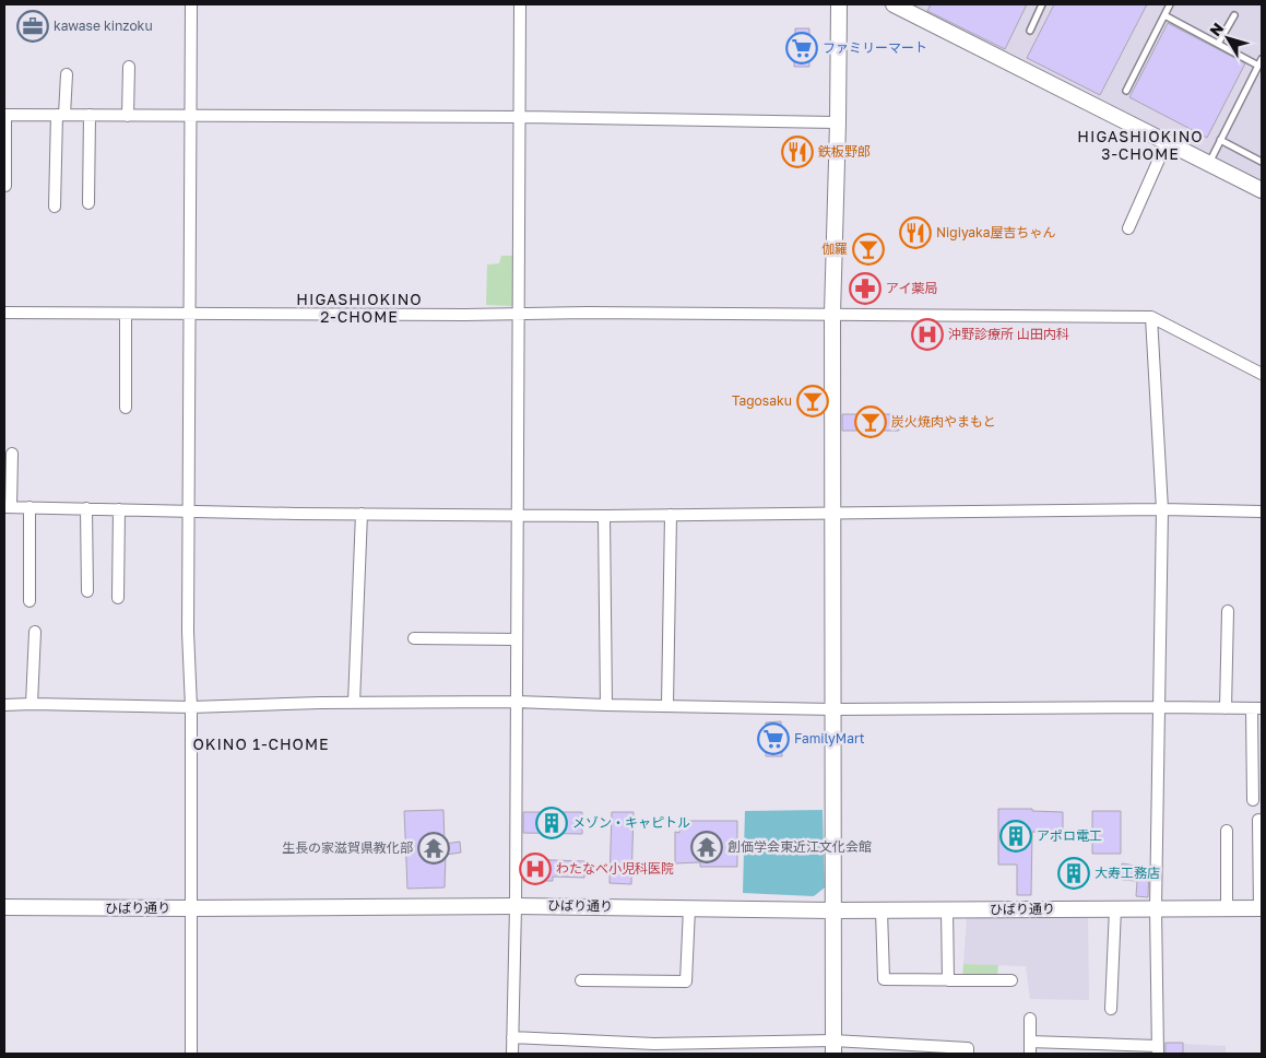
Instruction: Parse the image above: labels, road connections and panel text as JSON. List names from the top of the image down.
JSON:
{
  "streets": {
    "street": ["ひばり通り"]
  },
  "districts": ["HIGASHIOKINO 3-CHOME", "HIGASHIOKINO 2-CHOME", "OKINO 1-CHOME"],
  "places": {
    "office": ["kawase kinzoku"],
    "supermarket": ["ファミリーマート", "FamilyMart"],
    "restaurant": ["鉄板野郎", "Nigiyaka屋吉ちゃん"],
    "bar": ["伽羅", "Tagosaku", "炭火焼肉やまもと"],
    "pharmacy": ["アイ薬局"],
    "hospital": ["沖野診療所 山田内科", "わたなべ小児科医院"],
    "building": ["メゾン・キャピトル", "アポロ電工", "大寿工務店"],
    "temple": ["創価学会東近江文化会館", "生長の家滋賀県教化部"]
  },
  "north": "top left"
}
